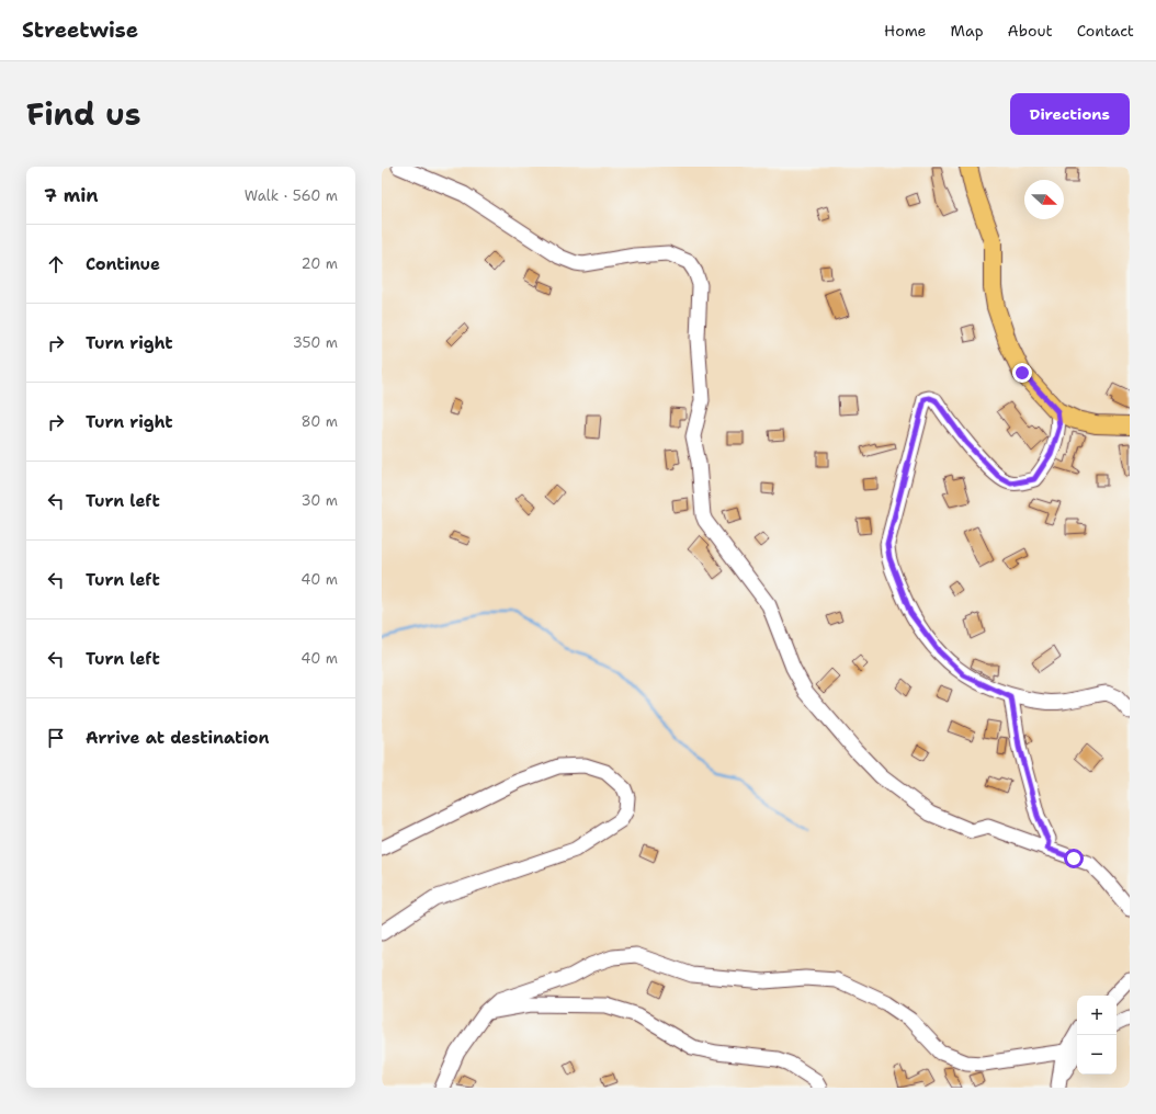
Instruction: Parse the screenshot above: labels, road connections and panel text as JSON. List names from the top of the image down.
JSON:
{
  "north": "right",
  "page": {
    "header": "Streetwise",
    "nav": [
      "Home",
      "Map",
      "About",
      "Contact"
    ],
    "title": "Find us",
    "buttons": "Directions",
    "heading": ["7 min", "Walk · 560 m"],
    "list": [
      ["Continue", "20 m"],
      ["Turn right", "350 m"],
      ["Turn right", "80 m"],
      ["Turn left", "30 m"],
      ["Turn left", "40 m"],
      ["Turn left", "40 m"],
      "Arrive at destination"
    ],
    "map_buttons": ["+", "−"]
  }
}
